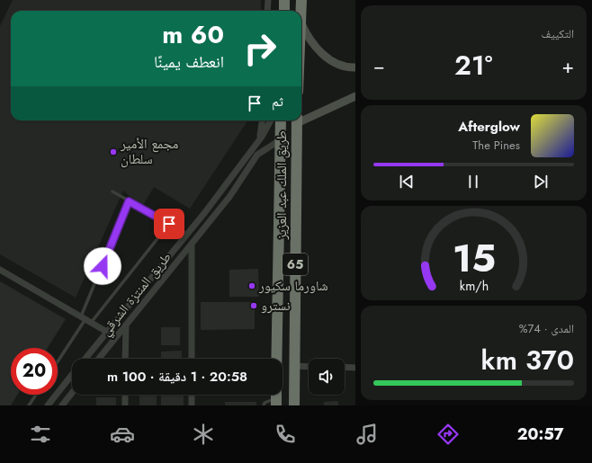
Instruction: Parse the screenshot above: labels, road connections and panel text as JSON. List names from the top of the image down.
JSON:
{
  "streets": {
    "highway": ["طريق الملك عبد العزيز", "65"],
    "street": ["طريق المنتزة الشرقي"]
  },
  "crossings": [
    ["طريق الملك عبد العزيز", "طريق المنتزة الشرقي"]
  ],
  "places": ["مجمع الأمير سلطان", "شاورما سكيور", "نسترو"],
  "page": {
    "tile": [
      "التكييف",
      ["المدى · 74%", "370 km"]
    ],
    "turn": ["60 m", "انعطف يمينًا"],
    "heat": ["−", "21°", "+"],
    "then": "ثم",
    "song": ["Afterglow", "The Pines"],
    "limit": "20",
    "trip": "20:58 · 1 دقيقة · 100 m",
    "tabs": "20:57",
    "gauge": ["15", "km/h"]
  }
}
